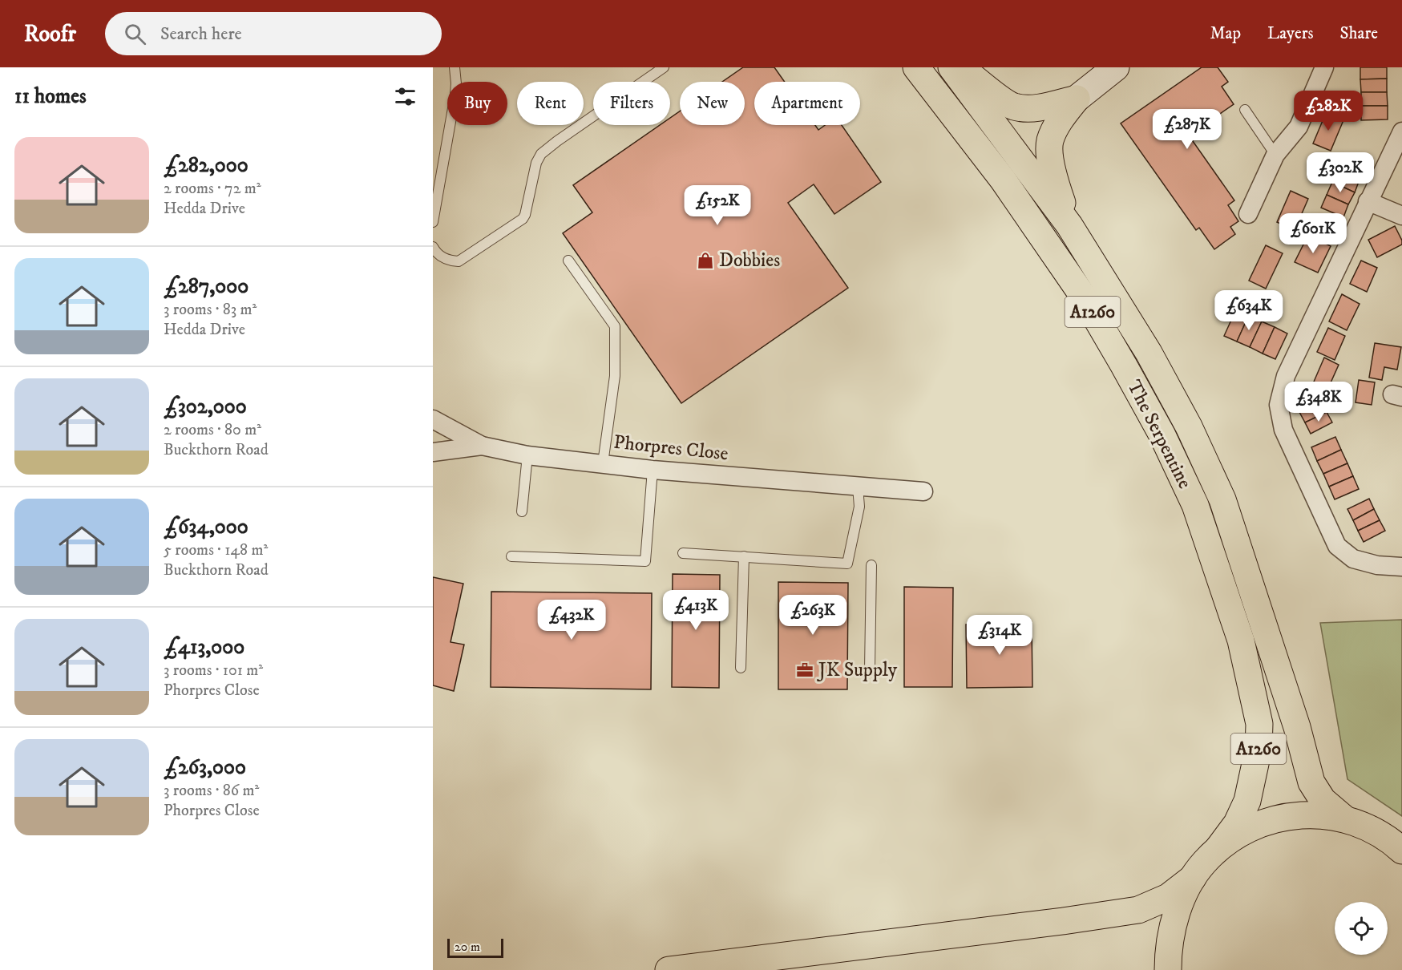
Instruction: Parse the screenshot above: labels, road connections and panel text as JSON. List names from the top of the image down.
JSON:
{
  "streets": {
    "main road": ["A1260", "The Serpentine"],
    "street": ["Phorpres Close"]
  },
  "places": {
    "shop": ["Dobbies"],
    "office": ["JK Supply"]
  },
  "scale_bar": "20 m",
  "page": {
    "header": "Roofr",
    "search": "Search here",
    "nav": ["Map", "Layers", "Share"],
    "heading": "11 homes",
    "chip": [
      "Buy",
      "Rent",
      "Filters",
      "New",
      "Apartment"
    ],
    "price": [
      "£282K",
      "£287K",
      "£302K",
      "£152K",
      "£601K",
      "£634K",
      "£348K",
      "£413K",
      "£263K",
      "£432K",
      "£314K"
    ],
    "list": [
      {
        "name": "£282,000",
        "note": "2 rooms · 72 m² · Hedda Drive"
      },
      {
        "name": "£287,000",
        "note": "3 rooms · 83 m² · Hedda Drive"
      },
      {
        "name": "£302,000",
        "note": "2 rooms · 80 m² · Buckthorn Road"
      },
      {
        "name": "£634,000",
        "note": "5 rooms · 148 m² · Buckthorn Road"
      },
      {
        "name": "£413,000",
        "note": "3 rooms · 101 m² · Phorpres Close"
      },
      {
        "name": "£263,000",
        "note": "3 rooms · 86 m² · Phorpres Close"
      }
    ],
    "scale": "20 m"
  }
}
